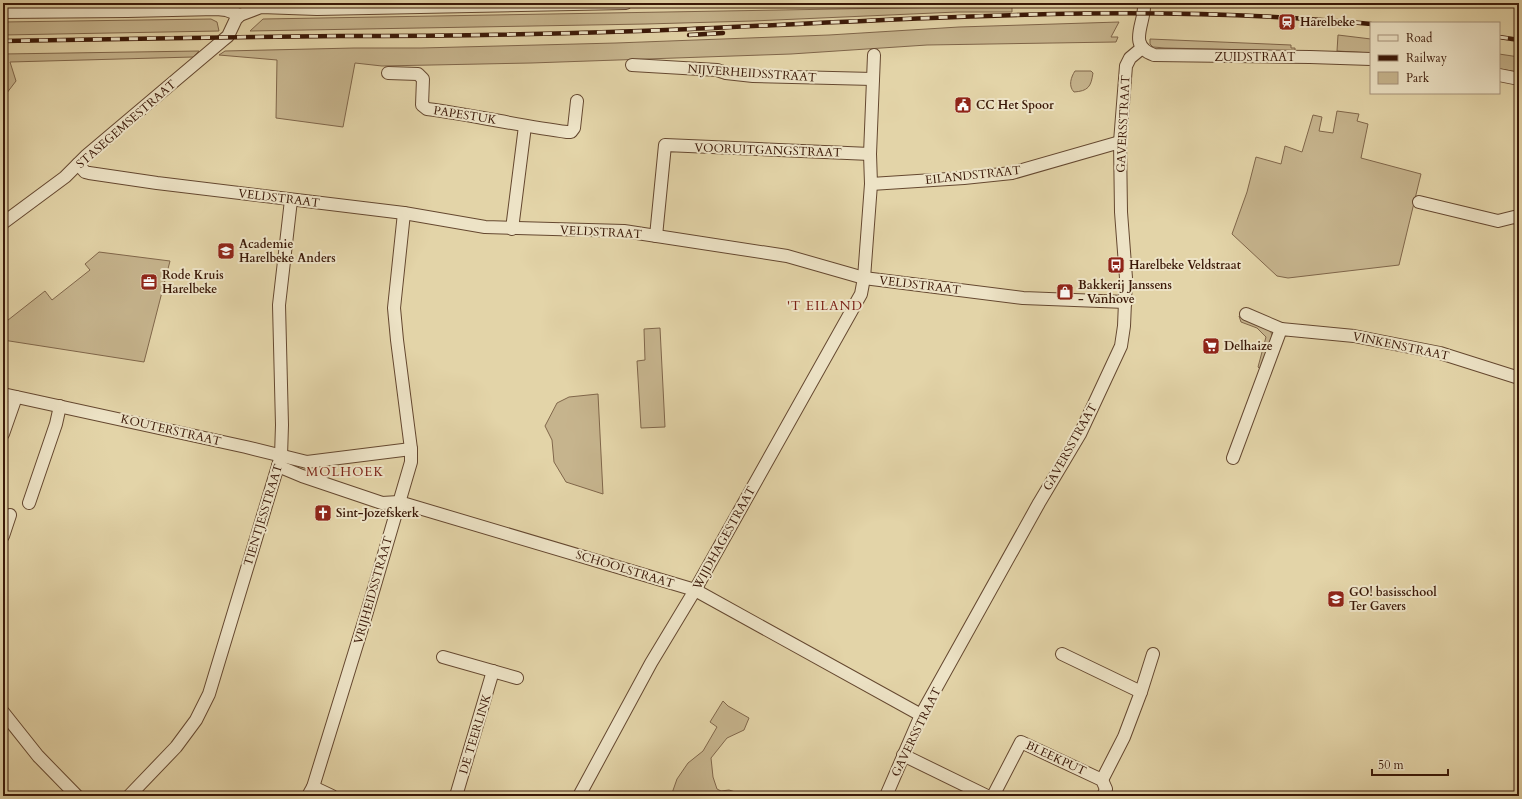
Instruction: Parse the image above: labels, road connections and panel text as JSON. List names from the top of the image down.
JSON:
{
  "streets": {
    "street": [
      "ZUIDSTRAAT",
      "NIJVERHEIDSSTRAAT",
      "PAPESTUK",
      "STASEGEMSESTRAAT",
      "GAVERSSTRAAT",
      "VOORUITGANGSTRAAT",
      "EILANDSTRAAT",
      "VELDSTRAAT",
      "VINKENSTRAAT",
      "KOUTERSTRAAT",
      "TIENTJESSTRAAT",
      "WIJDHAGESTRAAT",
      "SCHOOLSTRAAT",
      "VRIJHEIDSSTRAAT",
      "DE TEERLINK",
      "BLEEKPUT"
    ]
  },
  "crossings": [
    ["ZUIDSTRAAT", "GAVERSSTRAAT"],
    ["STASEGEMSESTRAAT", "VELDSTRAAT"],
    ["GAVERSSTRAAT", "EILANDSTRAAT"],
    ["GAVERSSTRAAT", "VELDSTRAAT"],
    ["GAVERSSTRAAT", "SCHOOLSTRAAT"],
    ["VOORUITGANGSTRAAT", "VELDSTRAAT"],
    ["VELDSTRAAT", "TIENTJESSTRAAT"],
    ["VELDSTRAAT", "WIJDHAGESTRAAT"],
    ["VELDSTRAAT", "VRIJHEIDSSTRAAT"],
    ["KOUTERSTRAAT", "TIENTJESSTRAAT"],
    ["KOUTERSTRAAT", "SCHOOLSTRAAT"],
    ["TIENTJESSTRAAT", "SCHOOLSTRAAT"],
    ["WIJDHAGESTRAAT", "SCHOOLSTRAAT"],
    ["SCHOOLSTRAAT", "VRIJHEIDSSTRAAT"]
  ],
  "districts": ["'T EILAND", "MOLHOEK"],
  "places": {
    "station": ["Harelbeke"],
    "public building": ["CC Het Spoor"],
    "school or university": ["Academie Harelbeke Anders", "GO! basisschool Ter Gavers"],
    "bus stop": ["Harelbeke Veldstraat"],
    "office": ["Rode Kruis Harelbeke"],
    "shop": ["Bakkerij Janssens - Vanhove"],
    "supermarket": ["Delhaize"],
    "church": ["Sint-Jozefskerk"]
  },
  "legend": ["Road", "Railway", "Park"],
  "scale_bar": "50 m"
}
